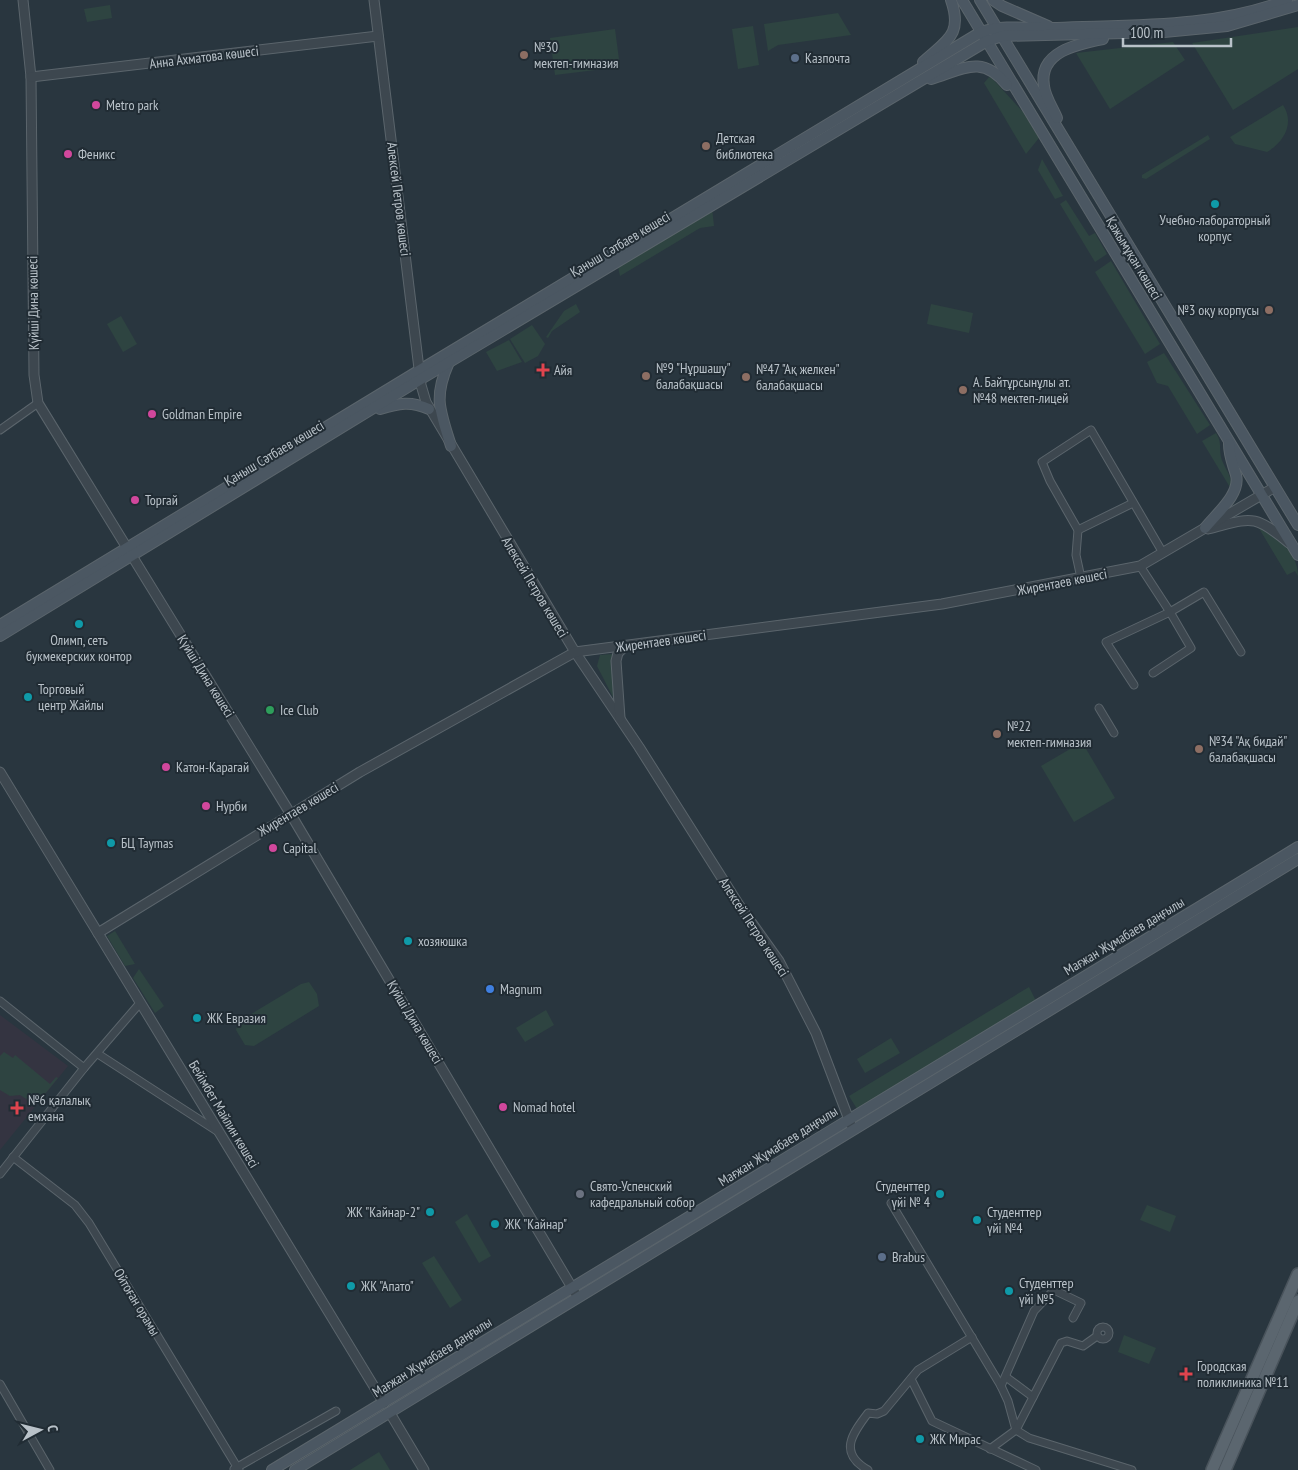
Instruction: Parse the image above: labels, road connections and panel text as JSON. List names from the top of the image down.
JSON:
{
  "streets": {
    "main road": [
      "Қаныш Сәтбаев көшесі",
      "Қажымұқан көшесі",
      "Мағжан Жұмабаев даңғылы",
      "Бейімбет Майлин көшесі"
    ],
    "street": [
      "Анна Ахматова көшесі",
      "Алексей Петров көшесі",
      "Күйші Дина көшесі",
      "Жирентаев көшесі",
      "Ойтоған орамы"
    ]
  },
  "crossings": [
    ["Анна Ахматова көшесі", "Алексей Петров көшесі"],
    ["Анна Ахматова көшесі", "Күйші Дина көшесі"],
    ["Алексей Петров көшесі", "Қаныш Сәтбаев көшесі"],
    ["Алексей Петров көшесі", "Жирентаев көшесі"],
    ["Алексей Петров көшесі", "Мағжан Жұмабаев даңғылы"],
    ["Қаныш Сәтбаев көшесі", "Қажымұқан көшесі"],
    ["Қаныш Сәтбаев көшесі", "Күйші Дина көшесі"],
    ["Қажымұқан көшесі", "Жирентаев көшесі"],
    ["Күйші Дина көшесі", "Жирентаев көшесі"],
    ["Күйші Дина көшесі", "Мағжан Жұмабаев даңғылы"],
    ["Жирентаев көшесі", "Бейімбет Майлин көшесі"],
    ["Мағжан Жұмабаев даңғылы", "Бейімбет Майлин көшесі"]
  ],
  "places": {
    "other": [
      "№30 мектеп-гимназия",
      "Казпочта",
      "Metro park",
      "Детская библиотека",
      "Феникс",
      "Учебно-лабораторный корпус",
      "№3 оқу корпусы",
      "№9 \"Нұршашу\" балабақшасы",
      "№47 \"Ақ желкен\" балабақшасы",
      "А. Байтұрсынұлы ат. №48 мектеп-лицей",
      "Goldman Empire",
      "Торгай",
      "Олимп, сеть букмекерских контор",
      "Торговый центр Жайлы",
      "Ice Club",
      "№22 мектеп-гимназия",
      "№34 \"Ақ бидай\" балабақшасы",
      "Катон-Карагай",
      "Нурби",
      "БЦ Taymas",
      "Capital",
      "хозяюшка",
      "Magnum",
      "ЖК Евразия",
      "Nomad hotel",
      "Свято-Успенский кафедральный собор",
      "Студенттер үйі № 4",
      "ЖК \"Кайнар-2\"",
      "Студенттер үйі №4",
      "ЖК \"Кайнар\"",
      "Brabus",
      "ЖК \"Апато\"",
      "Студенттер үйі №5",
      "ЖК Мирас"
    ],
    "health": ["Айя", "№6 қалалық емхана", "Городская поликлиника №11"]
  },
  "scale_bar": "100 m",
  "north": "right"
}
